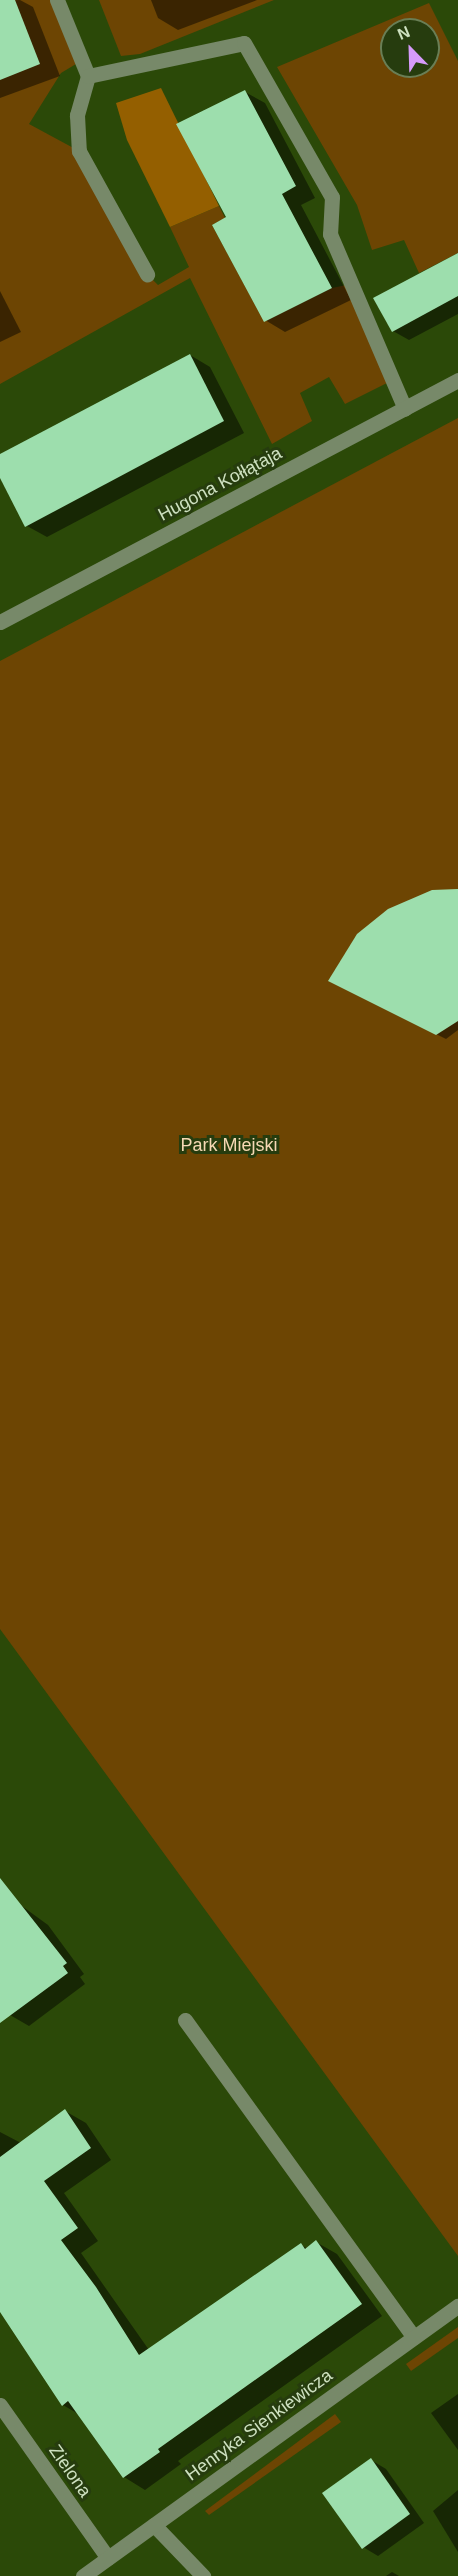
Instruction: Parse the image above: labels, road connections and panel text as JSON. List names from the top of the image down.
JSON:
{
  "streets": {
    "street": ["Hugona Kołłątaja", "Henryka Sienkiewicza", "Zielona"]
  },
  "crossings": [
    ["Henryka Sienkiewicza", "Zielona"]
  ],
  "parks": ["Park Miejski"],
  "north": "top left"
}
